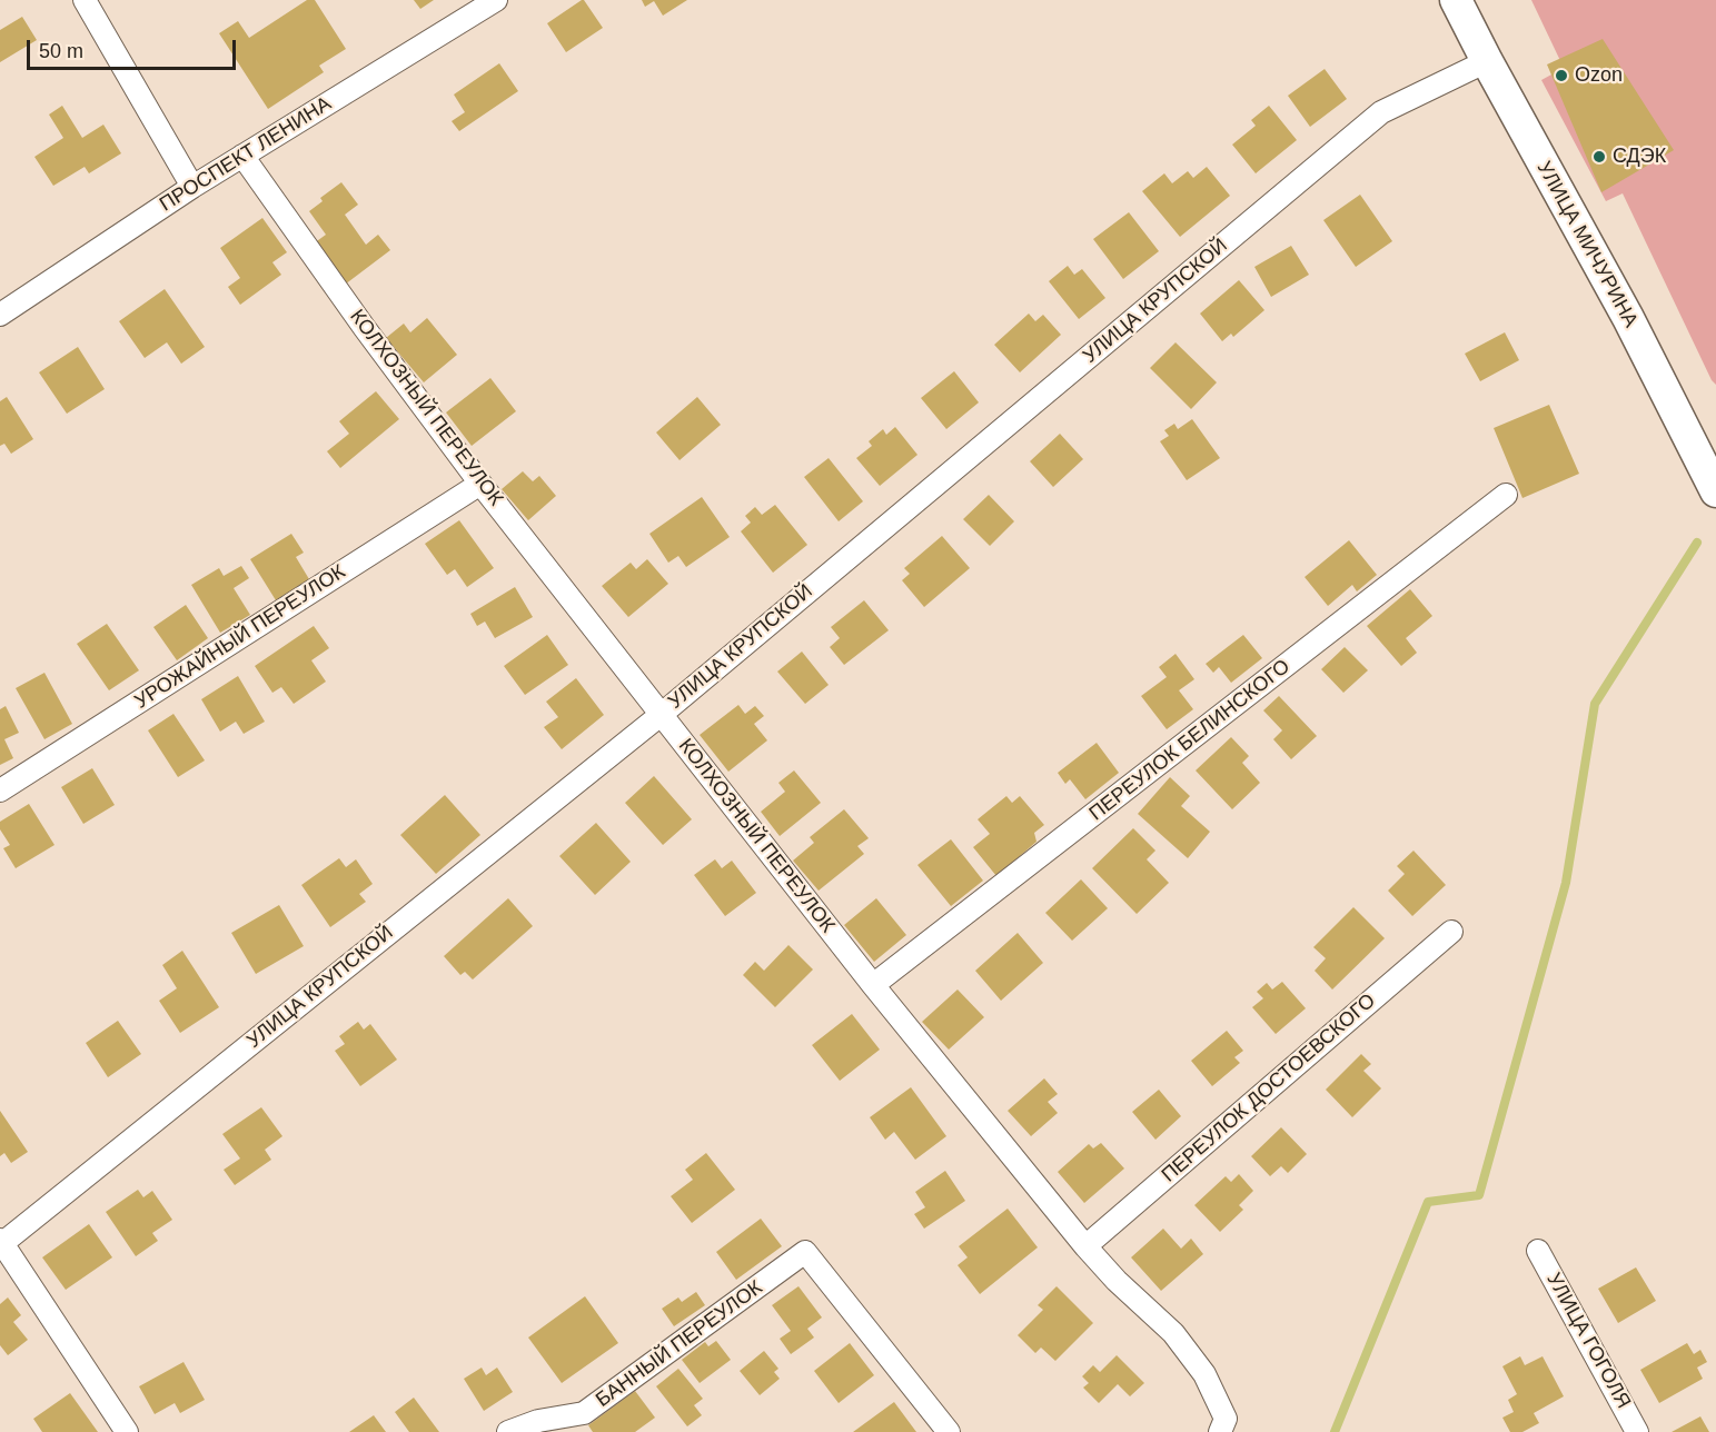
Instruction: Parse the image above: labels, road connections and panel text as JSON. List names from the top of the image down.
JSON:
{
  "streets": {
    "street": [
      "ПРОСПЕКТ ЛЕНИНА",
      "УЛИЦА МИЧУРИНА",
      "УЛИЦА КРУПСКОЙ",
      "КОЛХОЗНЫЙ ПЕРЕУЛОК",
      "УРОЖАЙНЫЙ ПЕРЕУЛОК",
      "ПЕРЕУЛОК БЕЛИНСКОГО",
      "ПЕРЕУЛОК ДОСТОЕВСКОГО",
      "УЛИЦА ГОГОЛЯ",
      "БАННЫЙ ПЕРЕУЛОК"
    ]
  },
  "crossings": [
    ["ПРОСПЕКТ ЛЕНИНА", "КОЛХОЗНЫЙ ПЕРЕУЛОК"],
    ["УЛИЦА МИЧУРИНА", "УЛИЦА КРУПСКОЙ"],
    ["УЛИЦА КРУПСКОЙ", "КОЛХОЗНЫЙ ПЕРЕУЛОК"],
    ["КОЛХОЗНЫЙ ПЕРЕУЛОК", "УРОЖАЙНЫЙ ПЕРЕУЛОК"],
    ["КОЛХОЗНЫЙ ПЕРЕУЛОК", "ПЕРЕУЛОК БЕЛИНСКОГО"],
    ["КОЛХОЗНЫЙ ПЕРЕУЛОК", "ПЕРЕУЛОК ДОСТОЕВСКОГО"]
  ],
  "places": ["Ozon", "СДЭК"],
  "scale_bar": "50 m"
}
